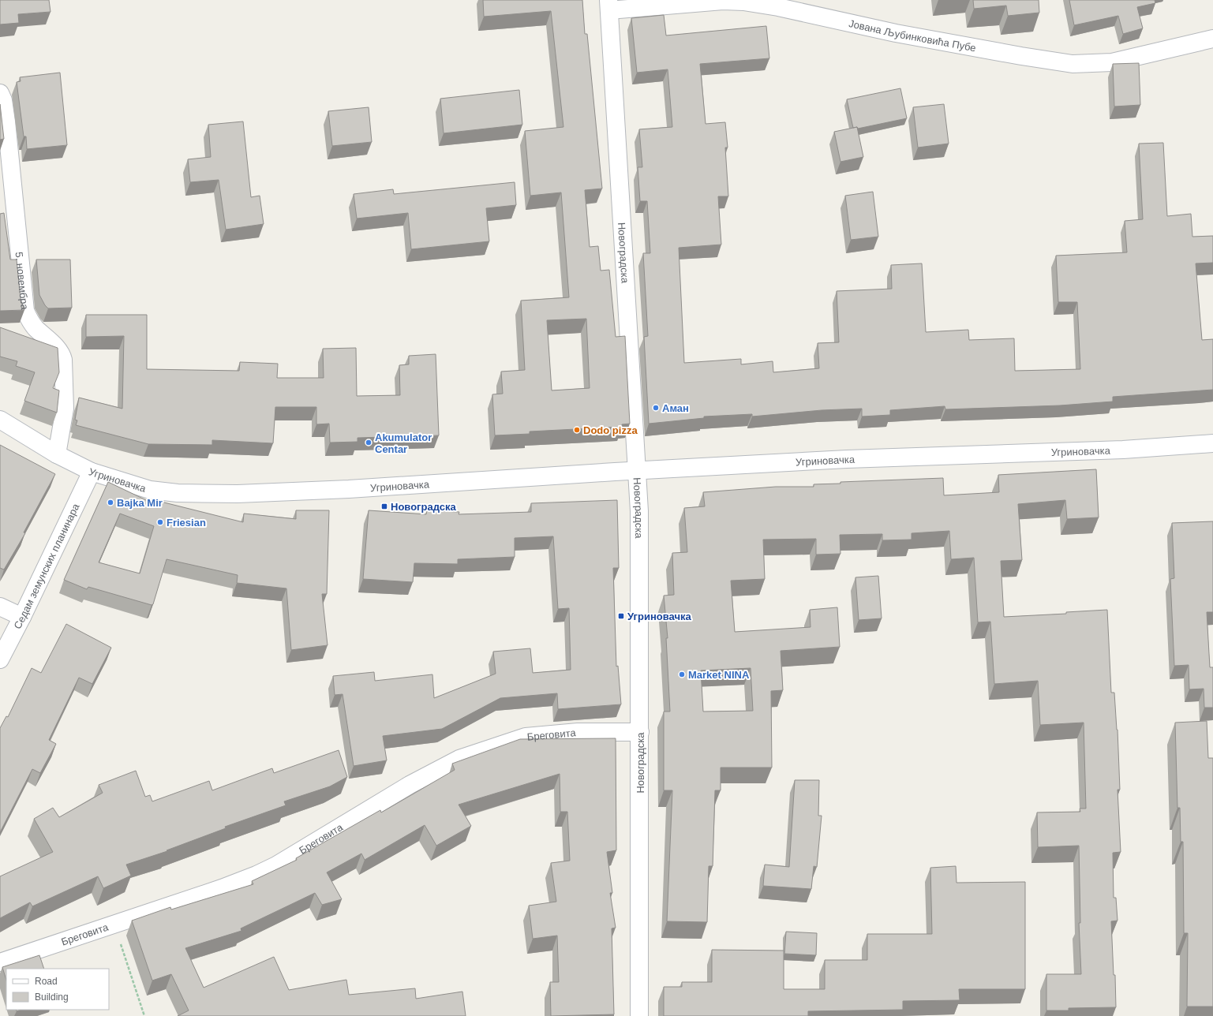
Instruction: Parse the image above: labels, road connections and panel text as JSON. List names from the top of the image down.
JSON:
{
  "streets": {
    "street": [
      "Јована Љубинковића Пубе",
      "Новоградска",
      "5. новембра",
      "Угриновачка",
      "Седам земунских планинара",
      "Бреговита"
    ]
  },
  "crossings": [
    ["Јована Љубинковића Пубе", "Новоградска"],
    ["Новоградска", "Угриновачка"],
    ["Новоградска", "Бреговита"],
    ["5. новембра", "Угриновачка"],
    ["Угриновачка", "Седам земунских планинара"]
  ],
  "places": {
    "other": [
      "Аман",
      "Dodo pizza",
      "Akumulator Centar",
      "Bajka Mir",
      "Friesian",
      "Market NINA"
    ],
    "transit": ["Новоградска", "Угриновачка"]
  },
  "legend": ["Road", "Building"]
}
